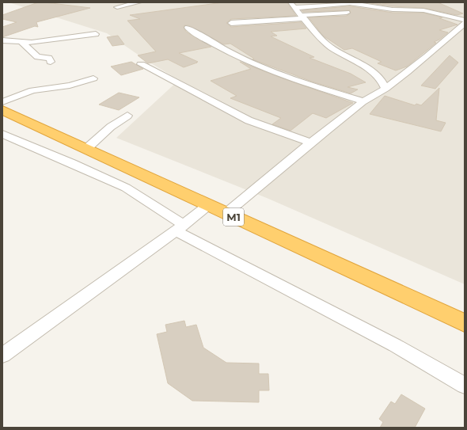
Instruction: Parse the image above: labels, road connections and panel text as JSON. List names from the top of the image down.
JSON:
{
  "streets": {
    "highway": ["M1"]
  }
}
